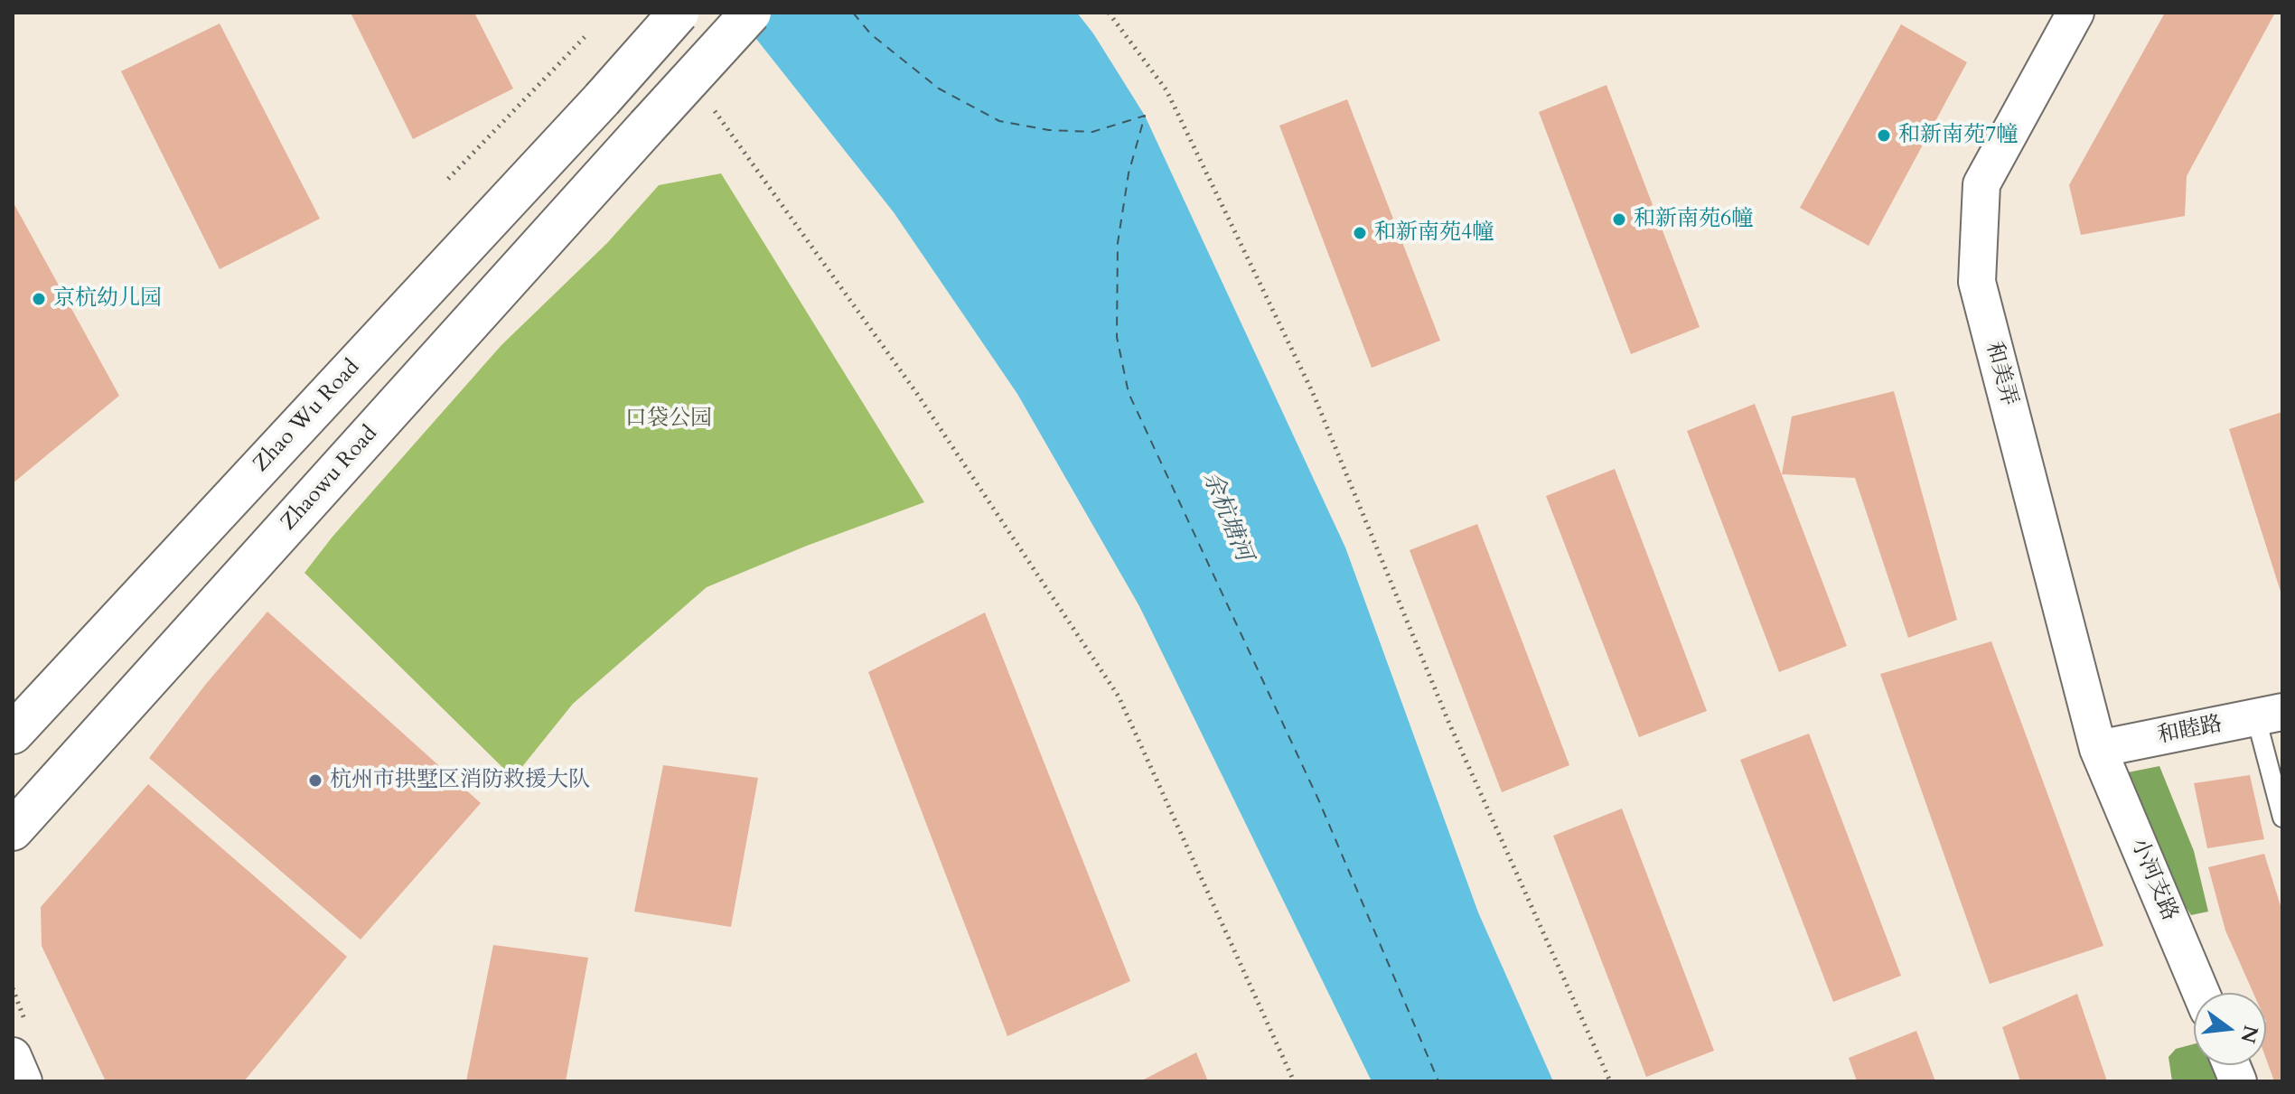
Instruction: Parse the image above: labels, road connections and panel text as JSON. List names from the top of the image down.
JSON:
{
  "streets": {
    "main road": ["Zhao Wu Road", "Zhaowu Road"],
    "street": ["和美弄", "和睦路", "小河支路"]
  },
  "crossings": [
    ["和美弄", "和睦路"],
    ["和美弄", "小河支路"],
    ["和睦路", "小河支路"]
  ],
  "water": ["余杭塘河"],
  "parks": ["口袋公园"],
  "places": [
    "和新南苑7幢",
    "和新南苑6幢",
    "和新南苑4幢",
    "京杭幼儿园",
    "杭州市拱墅区消防救援大队"
  ],
  "north": "right"
}
